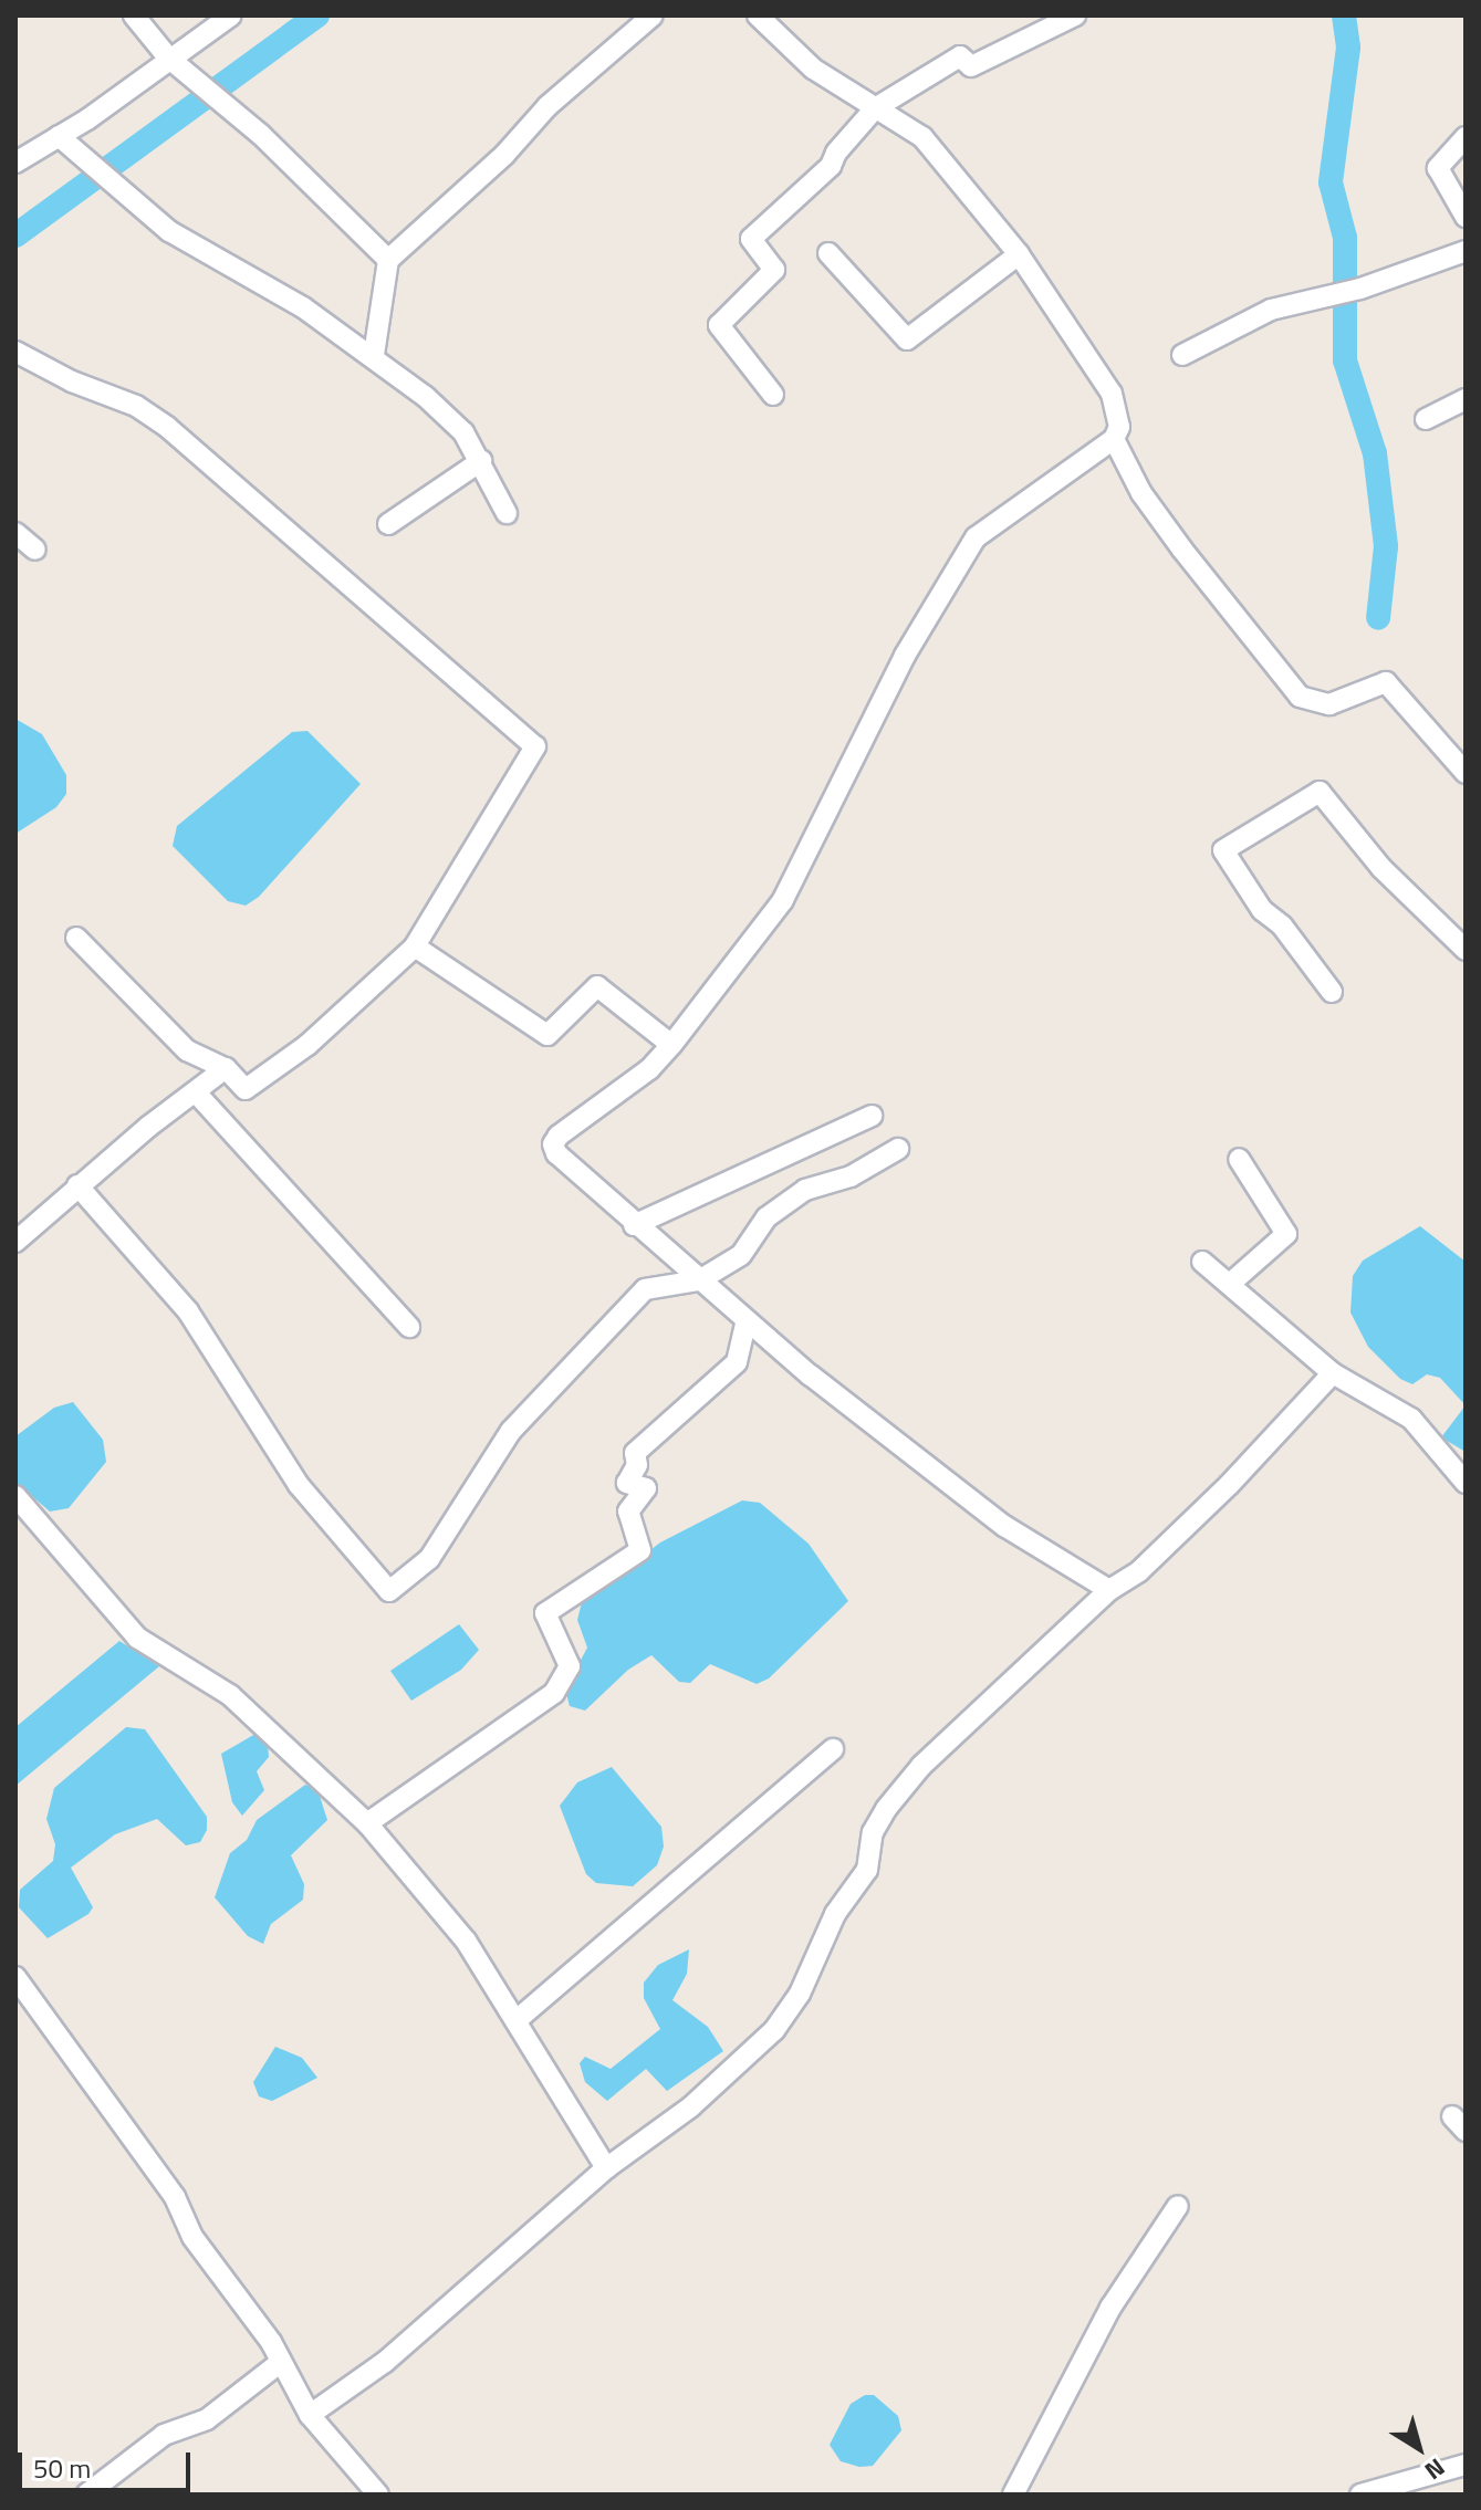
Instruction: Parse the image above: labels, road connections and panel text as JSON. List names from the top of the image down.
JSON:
{
  "scale_bar": "50 m",
  "north": "bottom right"
}
